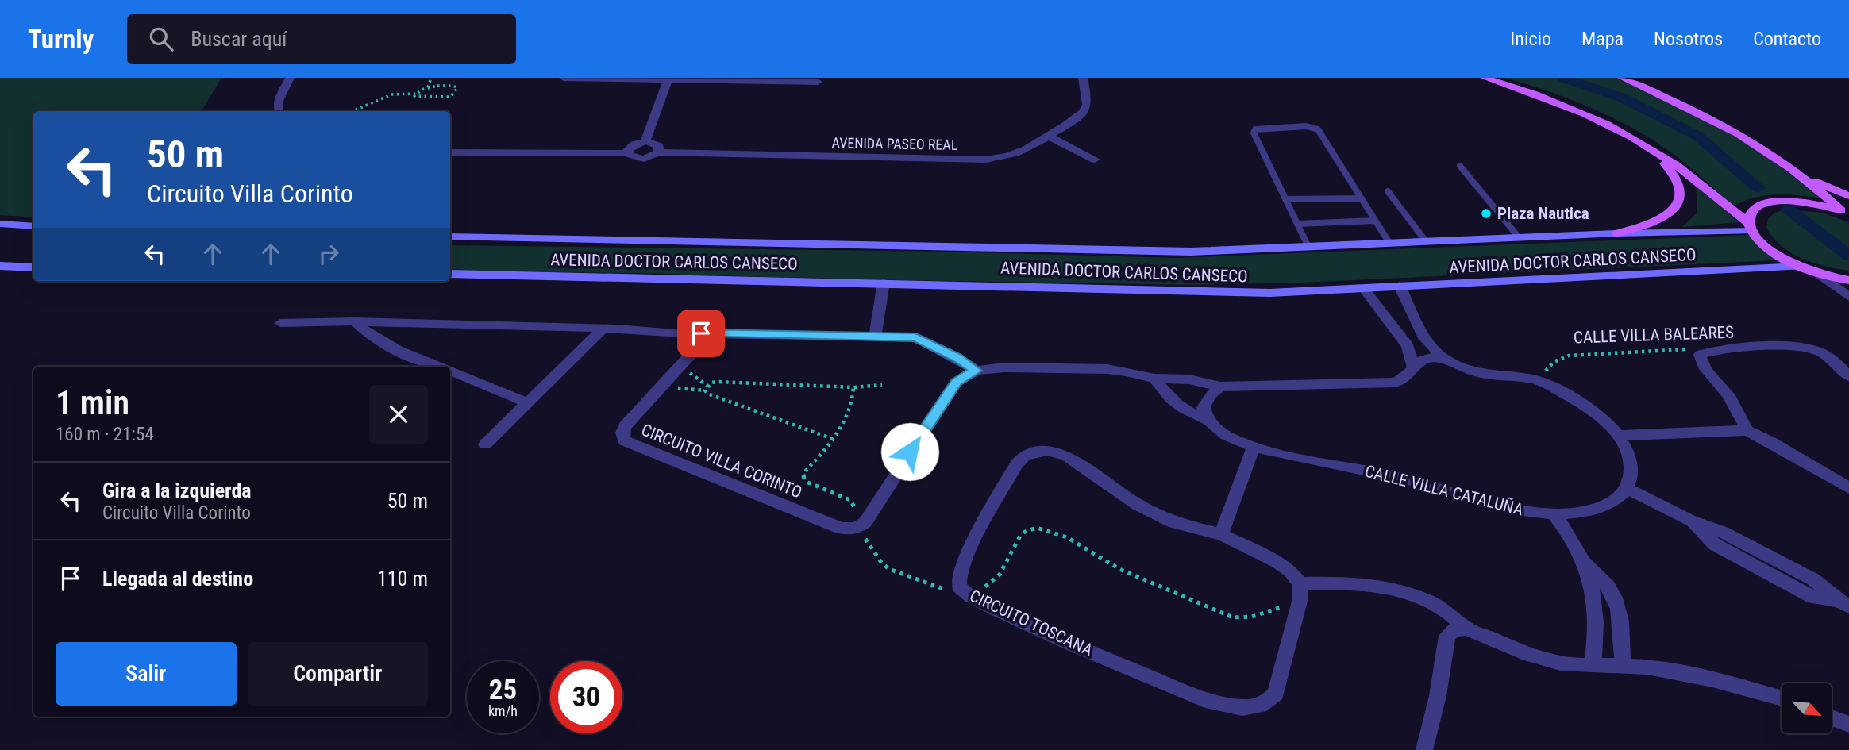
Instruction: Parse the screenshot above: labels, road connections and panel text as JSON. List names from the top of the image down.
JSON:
{
  "streets": {
    "main road": ["AVENIDA DOCTOR CARLOS CANSECO"],
    "street": [
      "AVENIDA PASEO REAL",
      "CALLE VILLA BALEARES",
      "CIRCUITO VILLA CORINTO",
      "CALLE VILLA CATALUÑA",
      "CIRCUITO TOSCANA"
    ]
  },
  "places": ["Plaza Nautica"],
  "north": "bottom right",
  "page": {
    "header": "Turnly",
    "search": "Buscar aquí",
    "nav": [
      "Inicio",
      "Mapa",
      "Nosotros",
      "Contacto"
    ],
    "turn": ["50 m", "Circuito Villa Corinto"],
    "heading": ["1 min", "160 m · 21:54"],
    "list": [
      {
        "name": "Gira a la izquierda",
        "note": "Circuito Villa Corinto",
        "value": "50 m"
      },
      {
        "name": "Llegada al destino",
        "value": "110 m"
      }
    ],
    "buttons": ["Salir", "Compartir"],
    "speed": "25 km/h",
    "limit": "30"
  }
}
